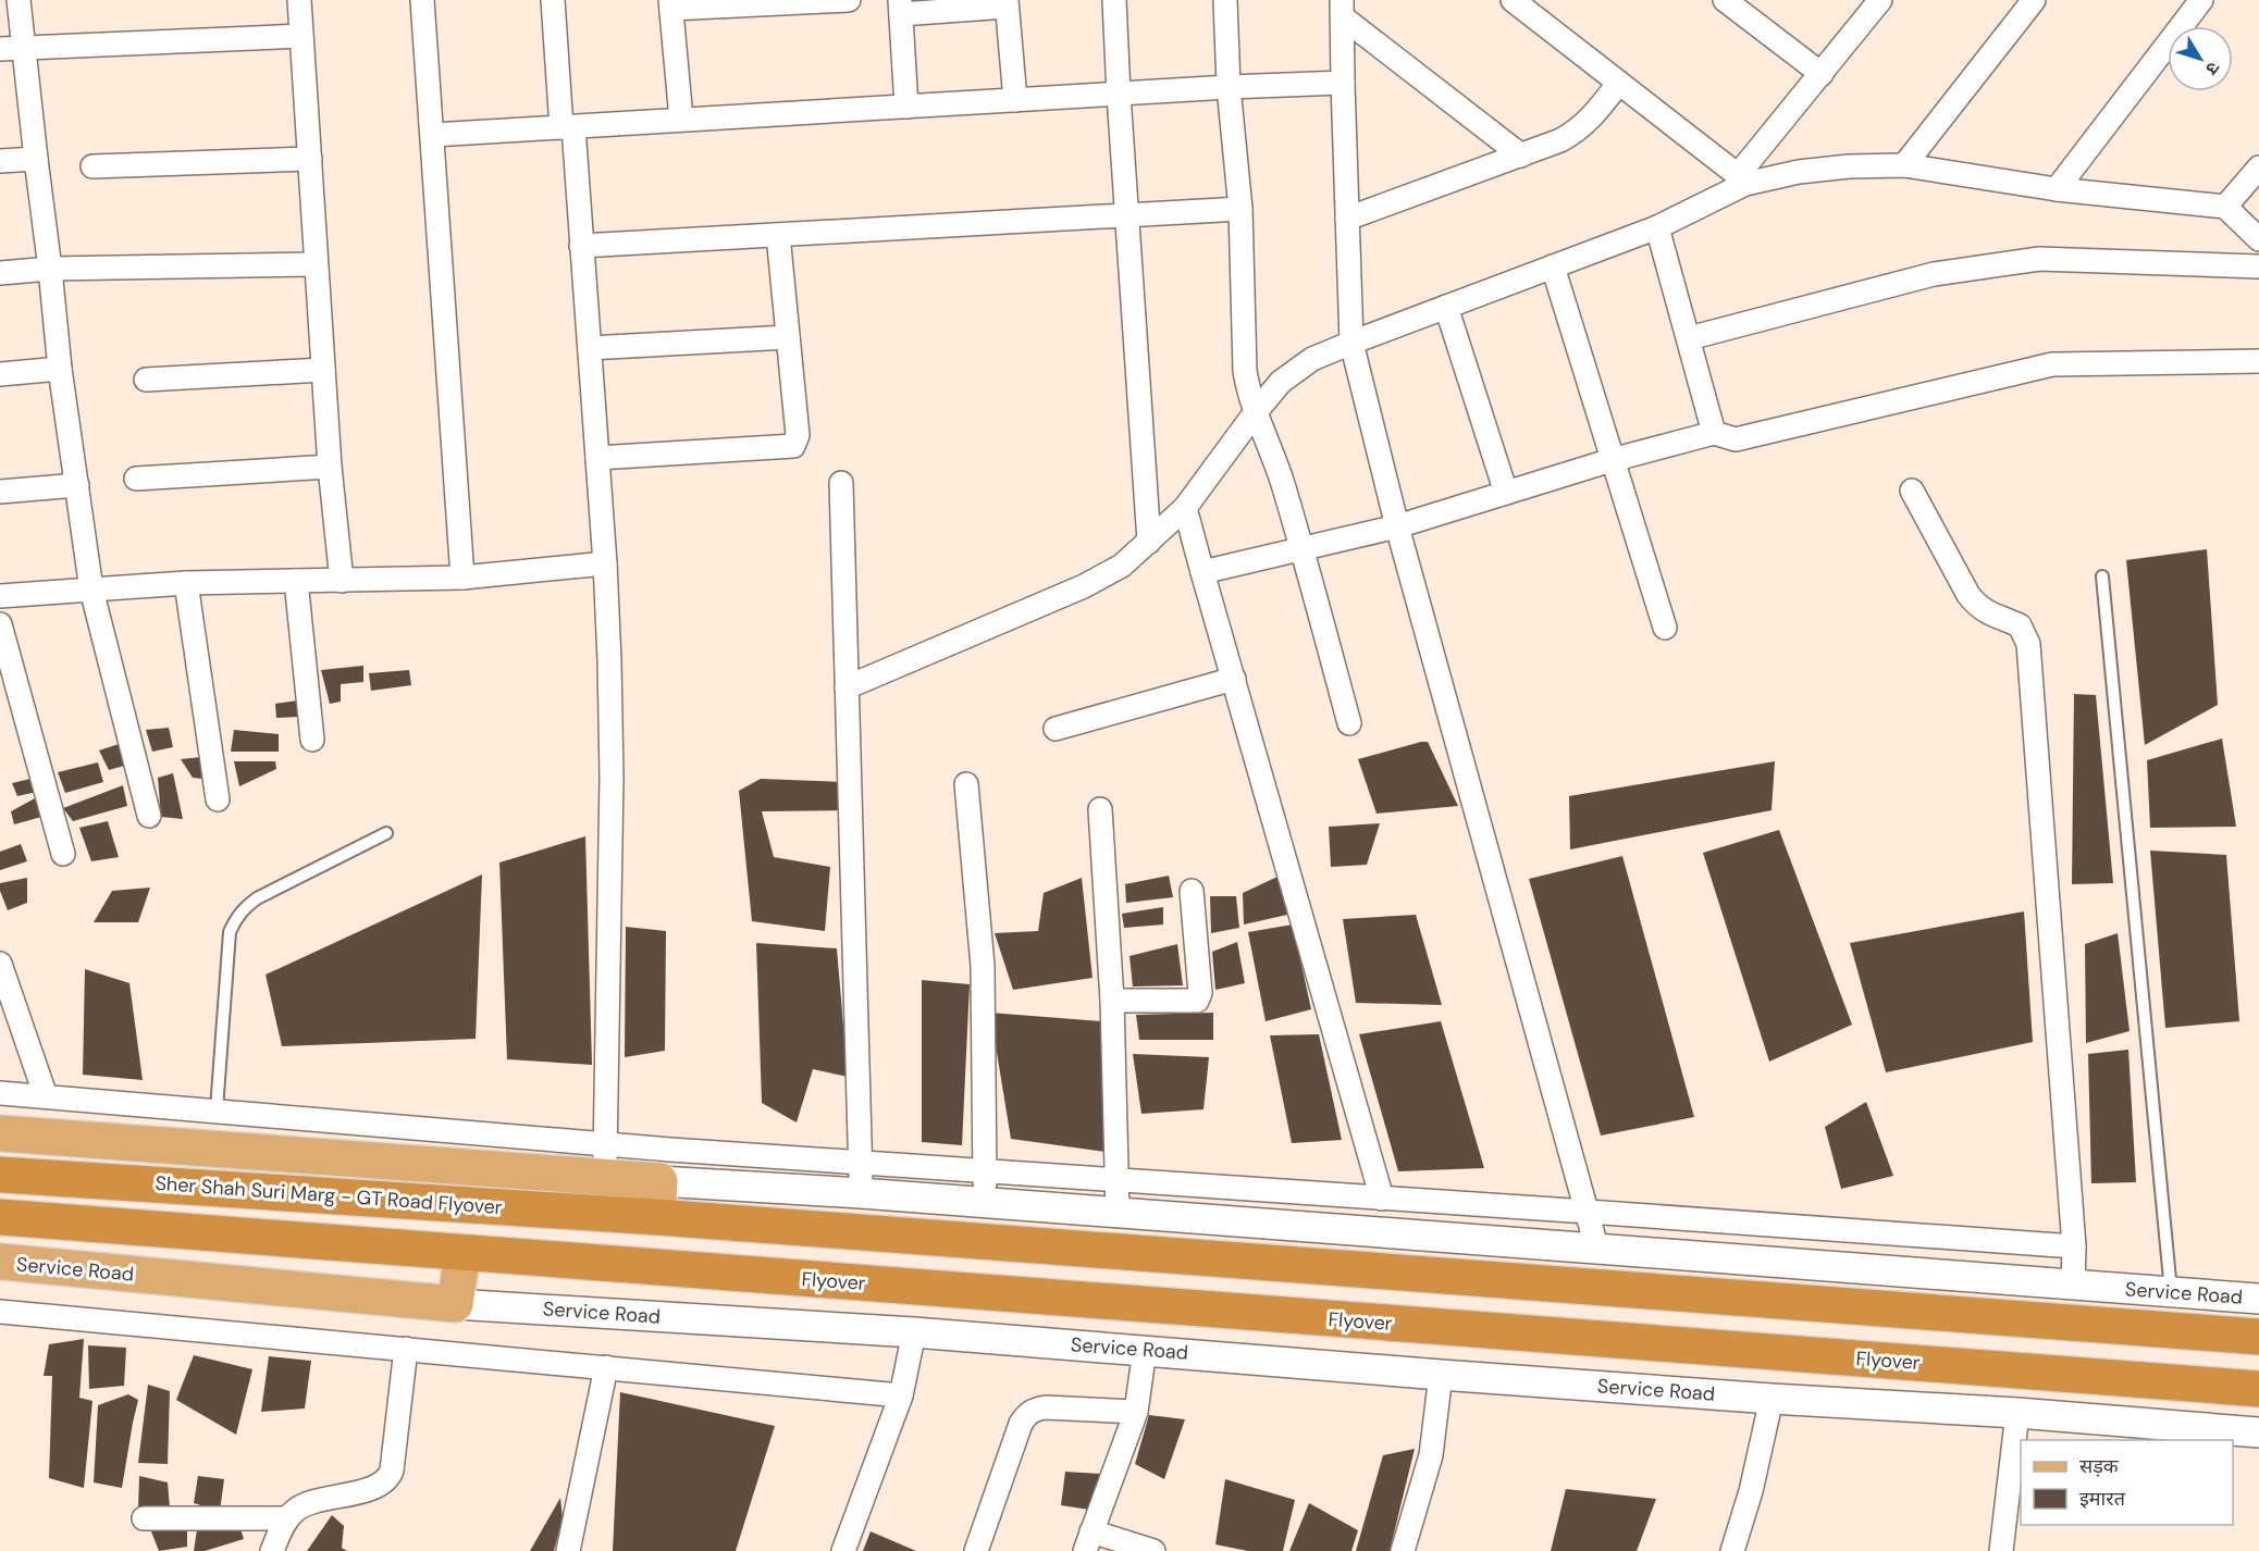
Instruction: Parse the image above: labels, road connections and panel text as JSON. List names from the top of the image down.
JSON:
{
  "streets": {
    "highway": ["Sher Shah Suri Marg - GT Road Flyover", "Flyover"],
    "main road": ["Service Road"]
  },
  "legend": ["सड़क", "इमारत"],
  "north": "bottom right"
}
